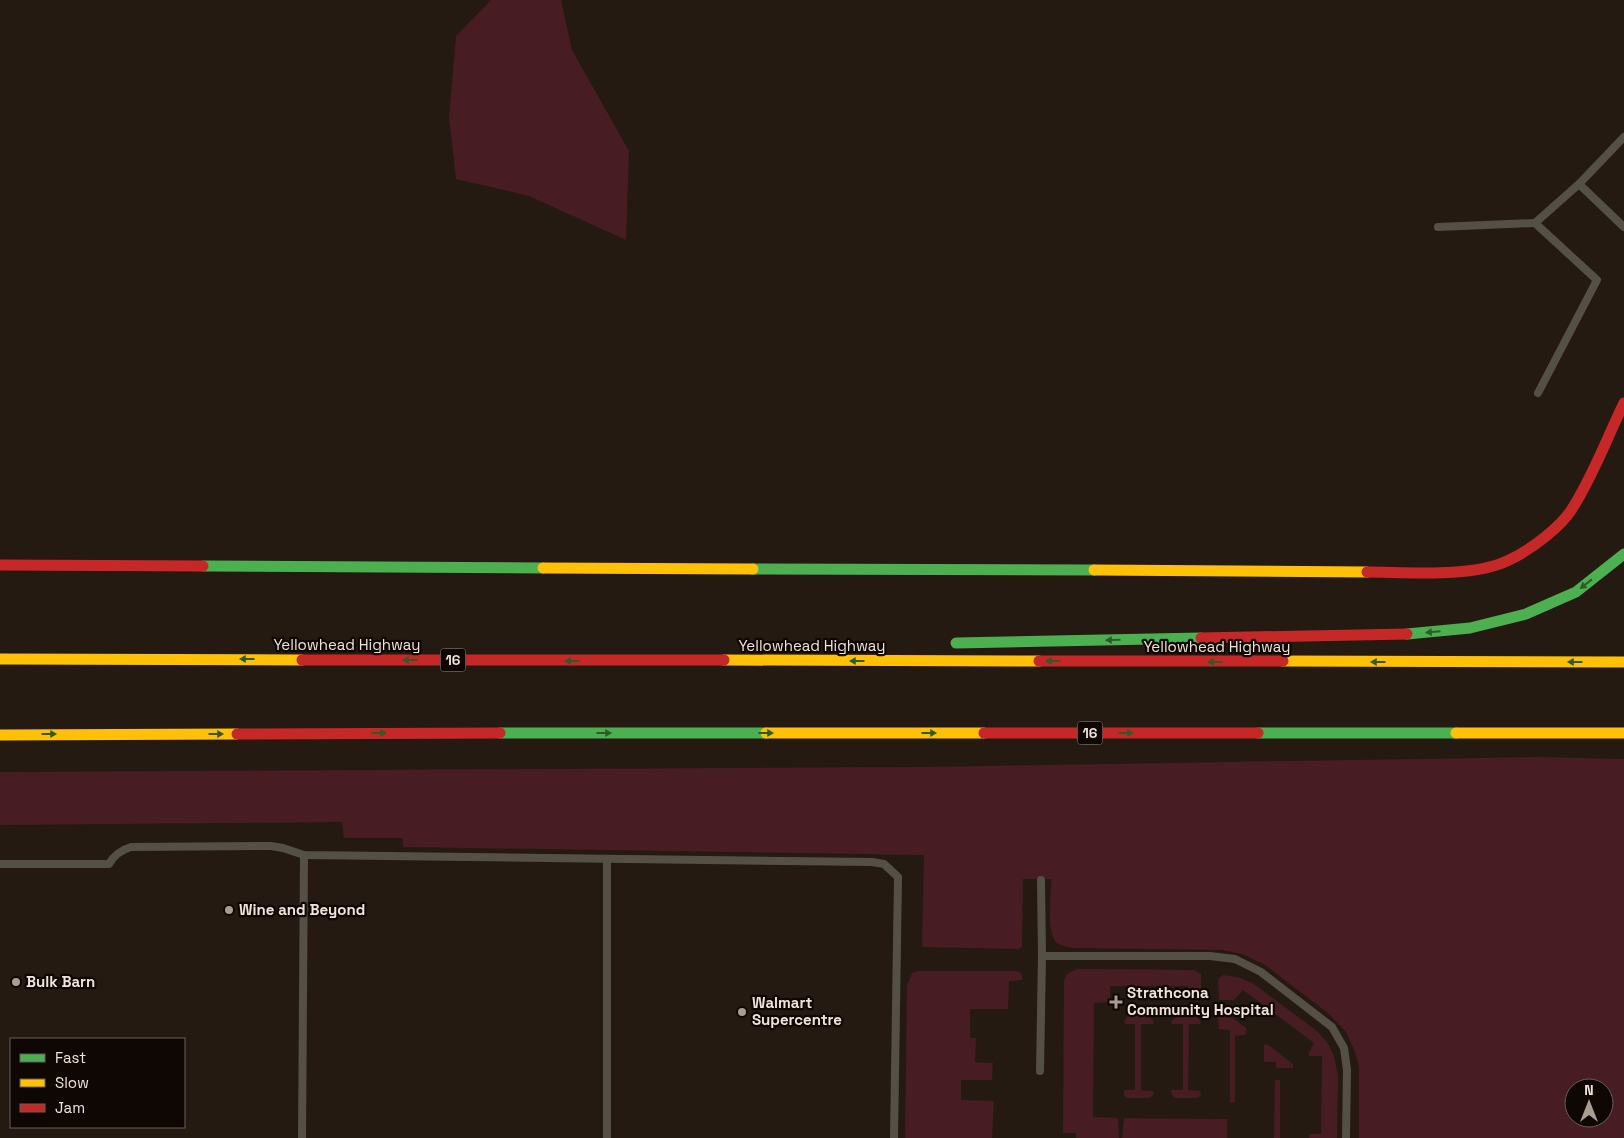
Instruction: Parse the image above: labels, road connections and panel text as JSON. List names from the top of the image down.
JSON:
{
  "streets": {
    "main road": ["Yellowhead Highway", "16"]
  },
  "places": {
    "other": ["Wine and Beyond", "Bulk Barn", "Walmart Supercentre"],
    "health": ["Strathcona Community Hospital"]
  },
  "legend": ["Fast", "Slow", "Jam"],
  "north": "top"
}
